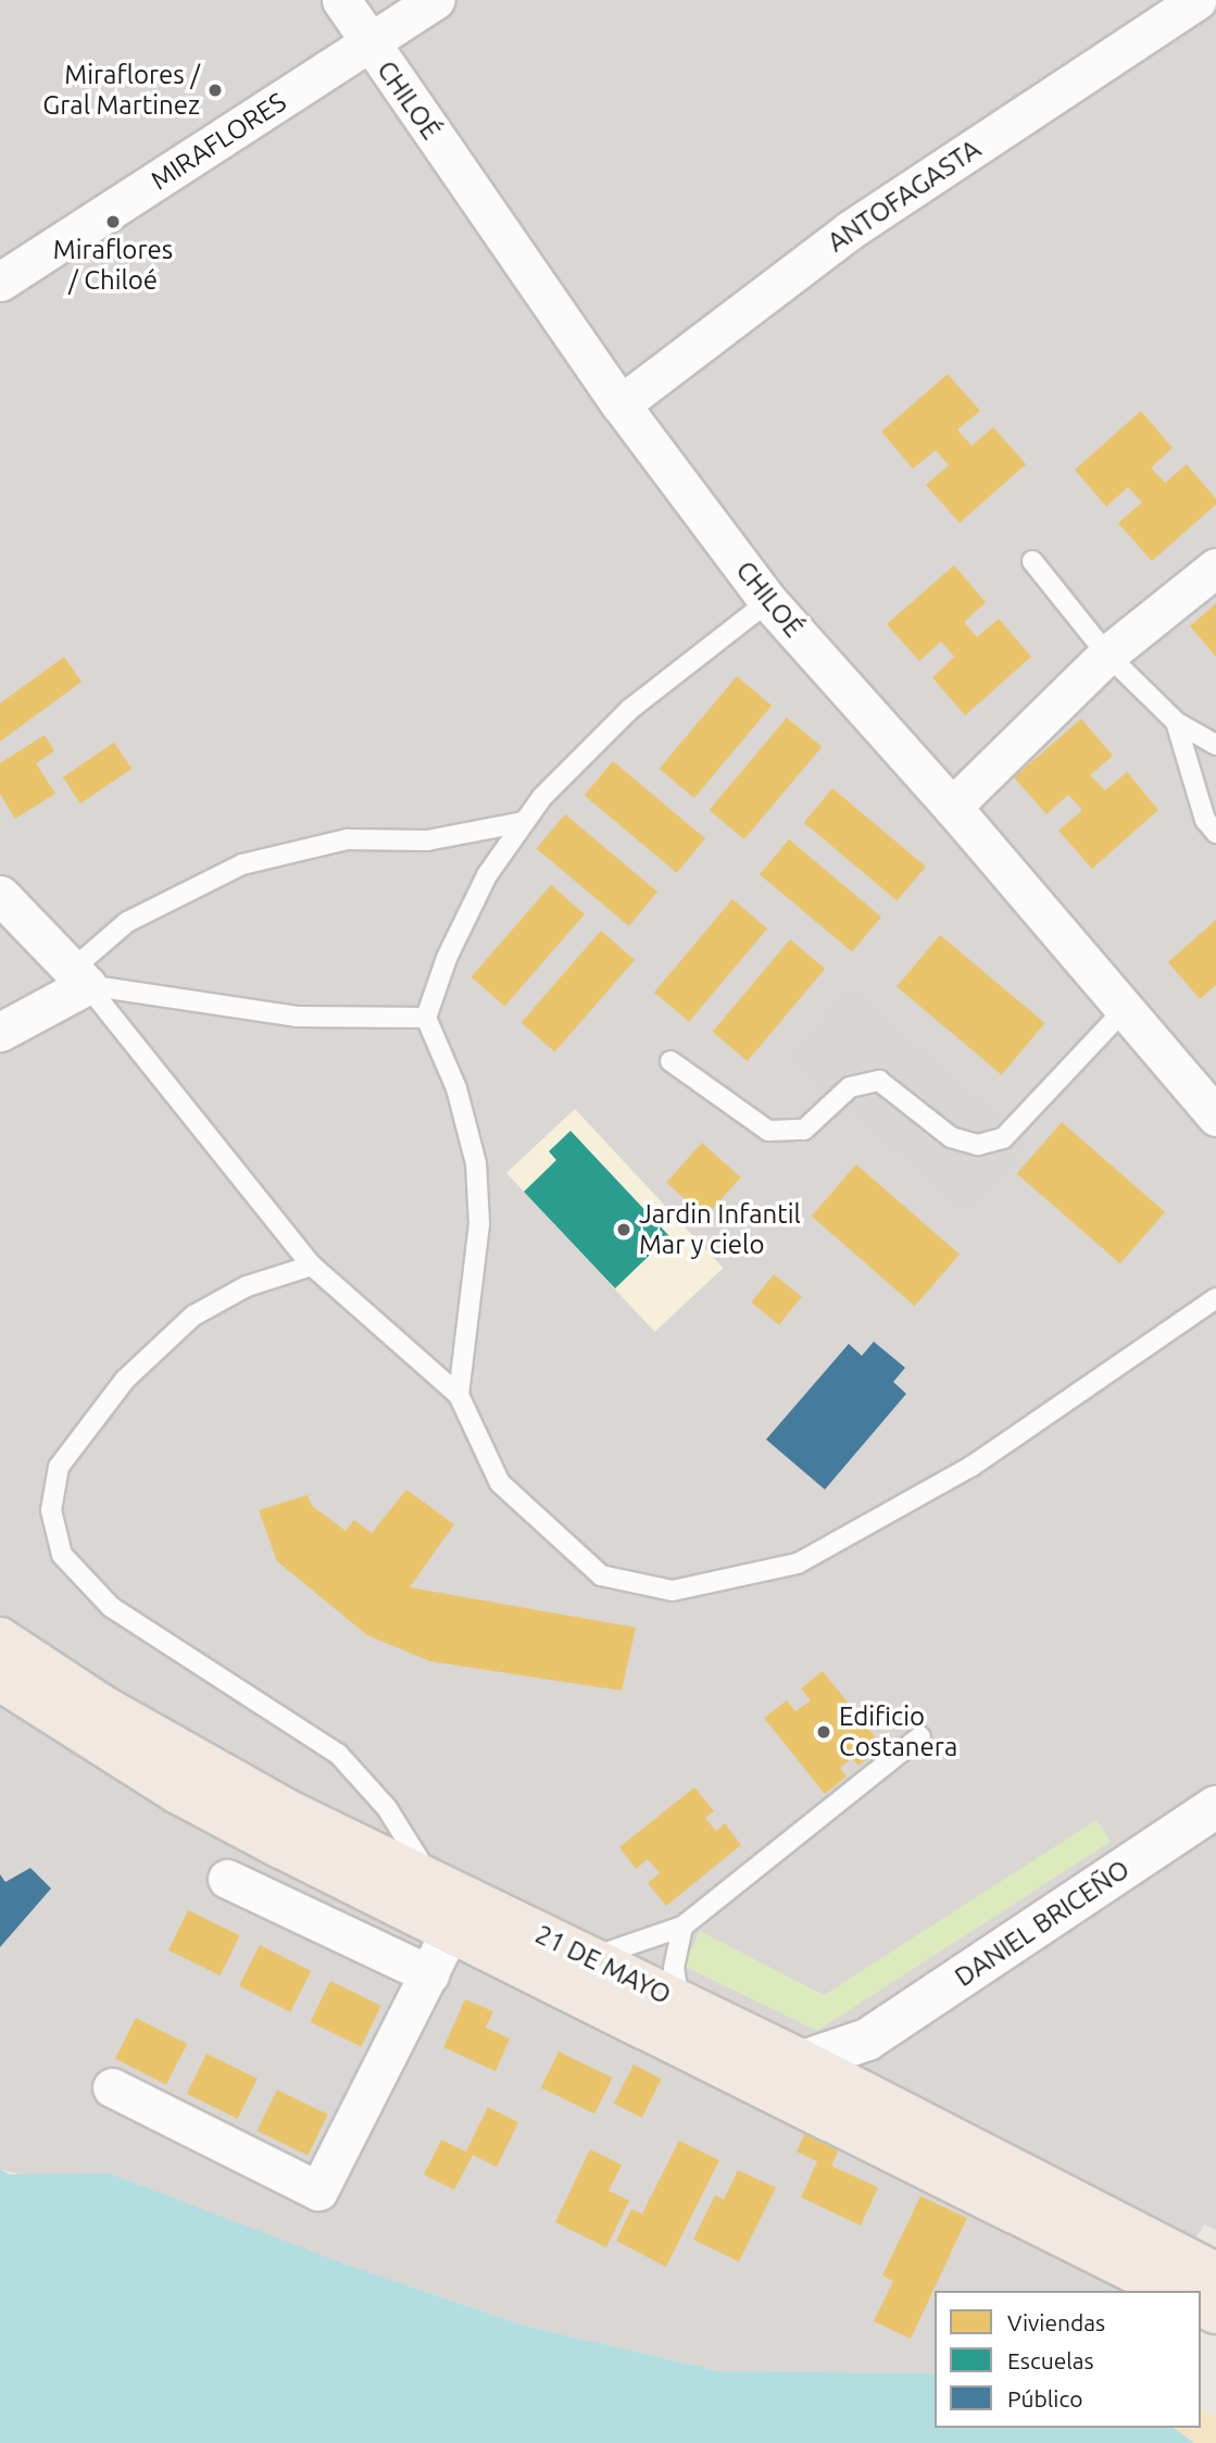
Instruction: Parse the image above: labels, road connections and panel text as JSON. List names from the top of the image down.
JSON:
{
  "streets": {
    "main road": ["21 DE MAYO"],
    "street": [
      "CHILOÉ",
      "MIRAFLORES",
      "ANTOFAGASTA",
      "DANIEL BRICEÑO"
    ]
  },
  "crossings": [
    ["CHILOÉ", "MIRAFLORES"],
    ["CHILOÉ", "ANTOFAGASTA"],
    ["DANIEL BRICEÑO", "21 DE MAYO"]
  ],
  "places": [
    "Miraflores / Gral Martinez",
    "Miraflores / Chiloé",
    "Jardin Infantil Mar y cielo",
    "Edificio Costanera"
  ],
  "legend": ["Viviendas", "Escuelas", "Público"]
}
